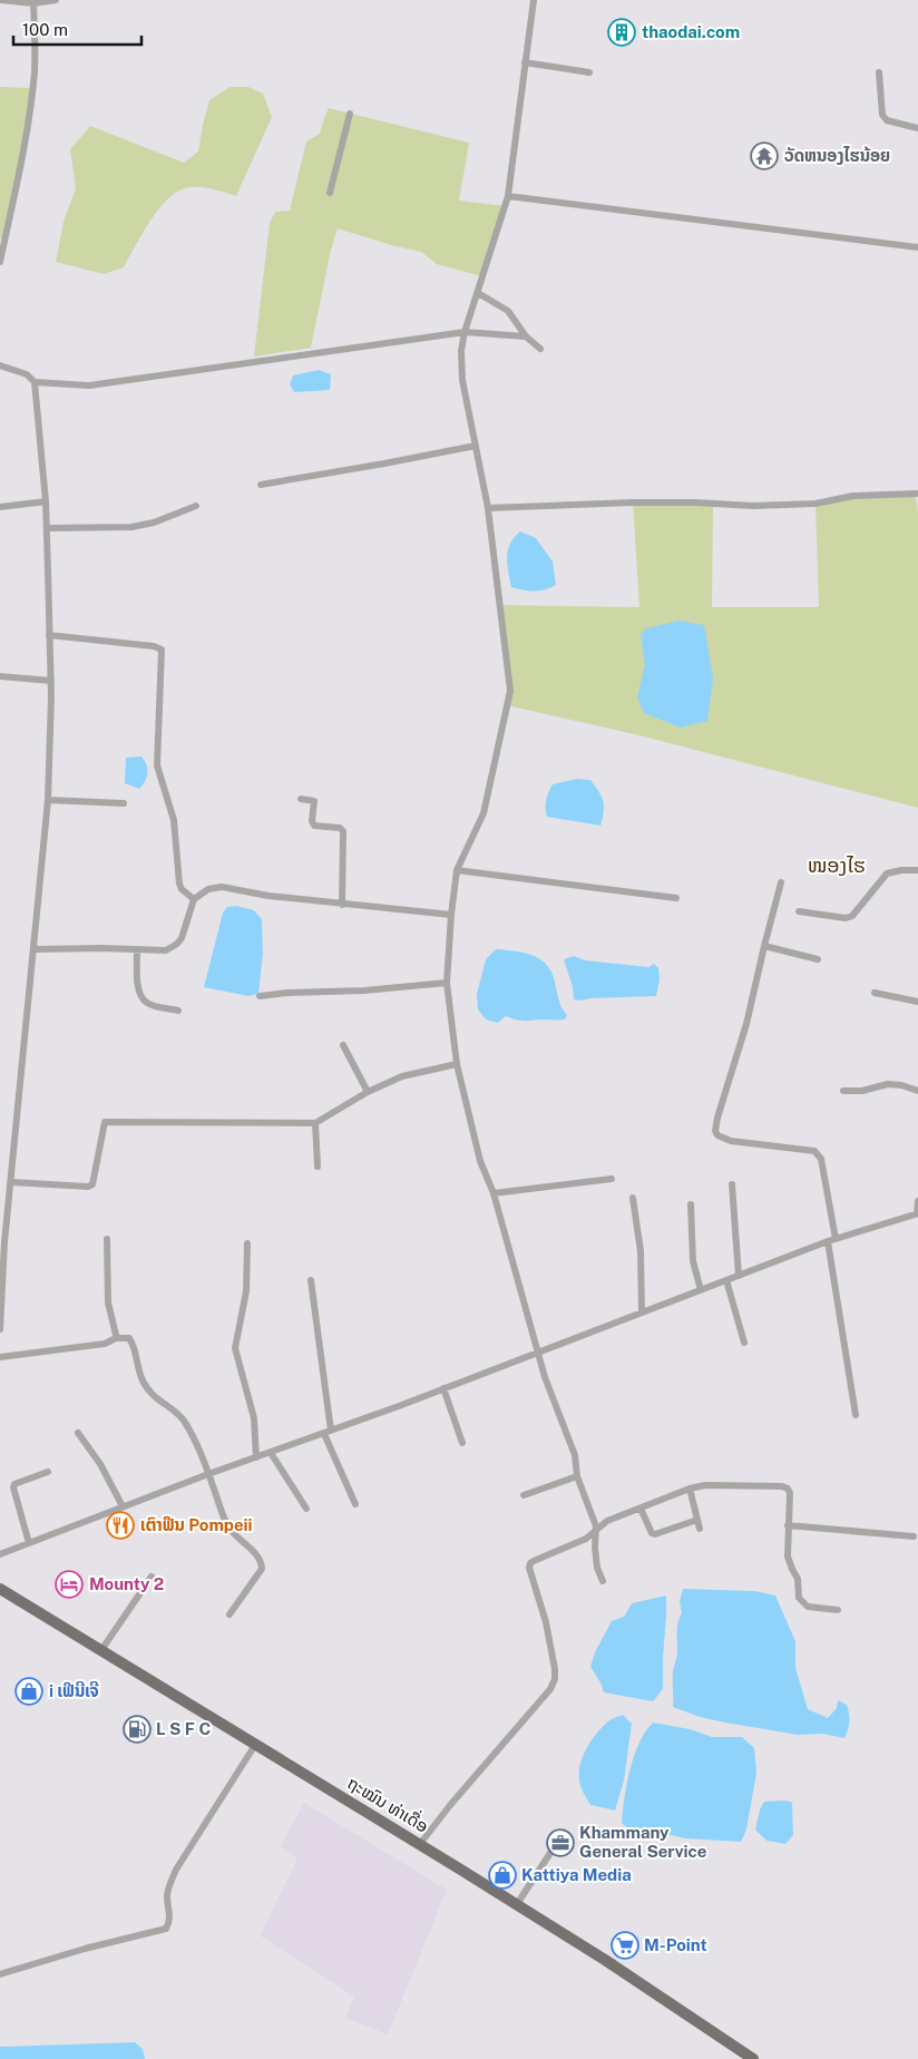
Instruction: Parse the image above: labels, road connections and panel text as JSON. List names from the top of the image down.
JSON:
{
  "streets": {
    "main road": ["ຖະໝົນ ທ່າເດື່ອ"]
  },
  "districts": ["ໜອງໄຮ"],
  "places": {
    "building": ["thaodai.com"],
    "temple": ["ວັດຫນອງໄຮນ້ອຍ"],
    "restaurant": ["ເຕົາຟືນ Pompeii"],
    "hotel": ["Mounty 2"],
    "shop": ["i ເຟີນີເຈີ", "Kattiya Media"],
    "fuel station": ["L S F C"],
    "office": ["Khammany General Service"],
    "supermarket": ["M-Point"]
  },
  "scale_bar": "100 m"
}
